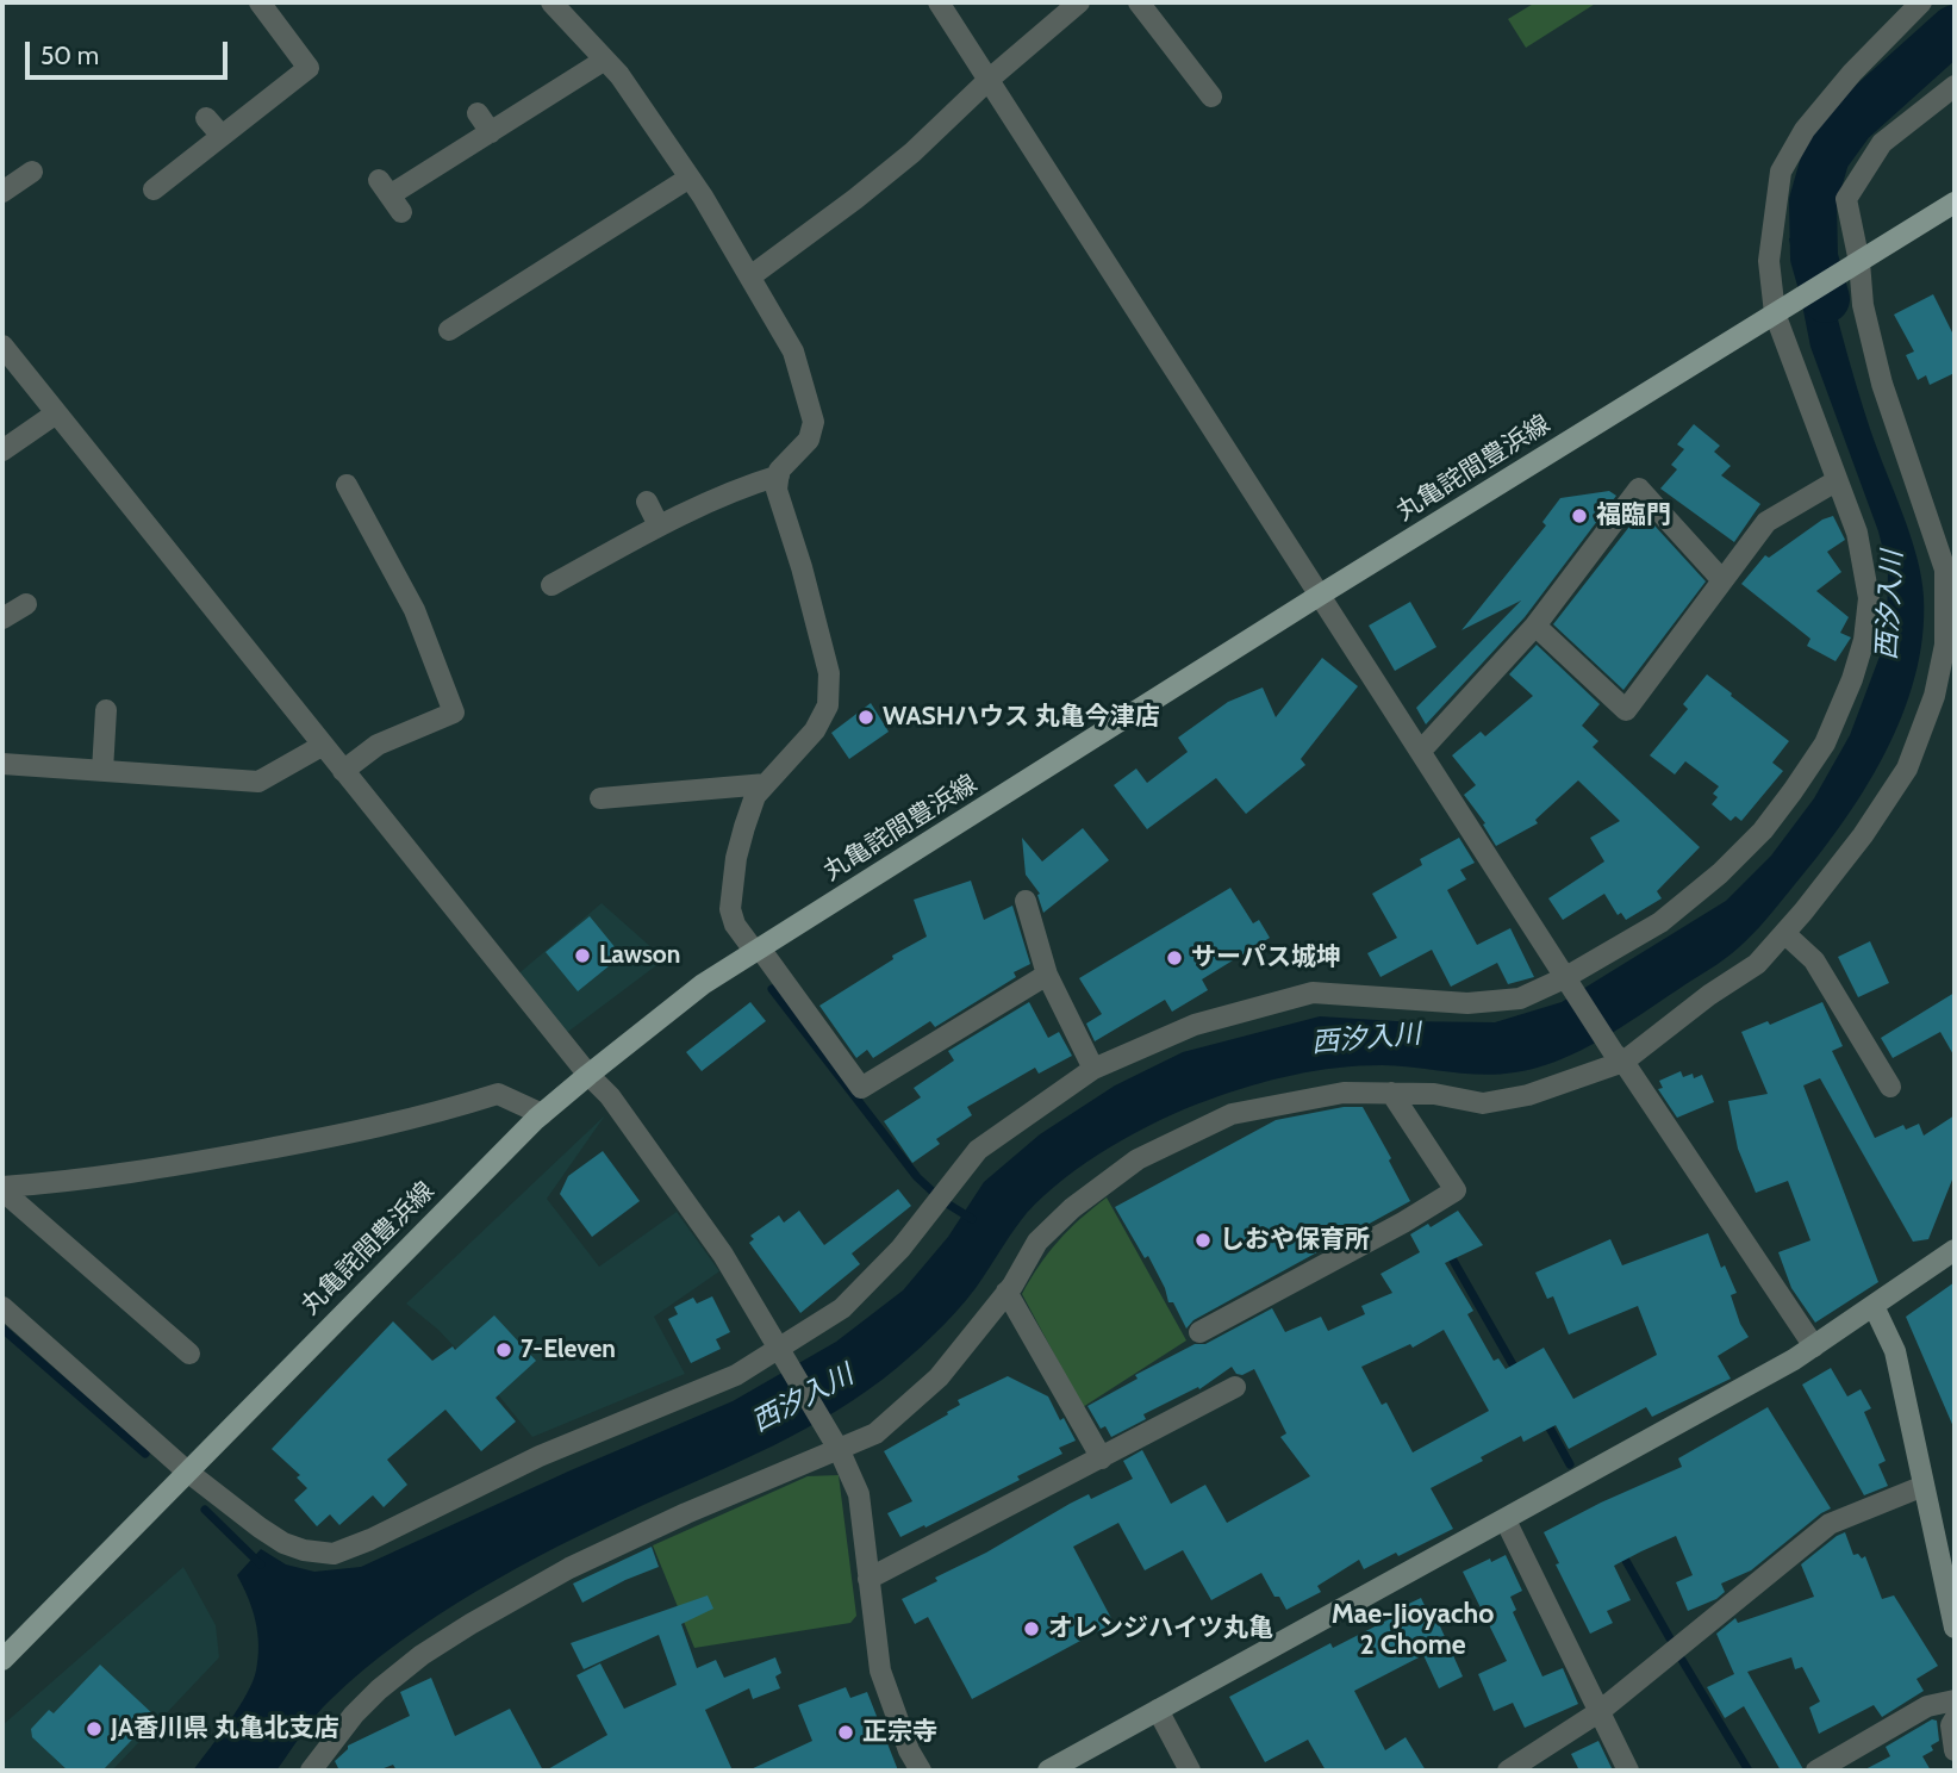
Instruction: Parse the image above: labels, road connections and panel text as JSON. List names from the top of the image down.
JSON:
{
  "streets": {
    "main road": ["丸亀詫間豊浜線"]
  },
  "districts": ["Mae-Jioyacho 2 Chome"],
  "water": ["西汐入川"],
  "places": [
    "福臨門",
    "WASHハウス 丸亀今津店",
    "Lawson",
    "サーパス城坤",
    "しおや保育所",
    "7-Eleven",
    "オレンジハイツ丸亀",
    "JA香川県 丸亀北支店",
    "正宗寺"
  ],
  "scale_bar": "50 m"
}
